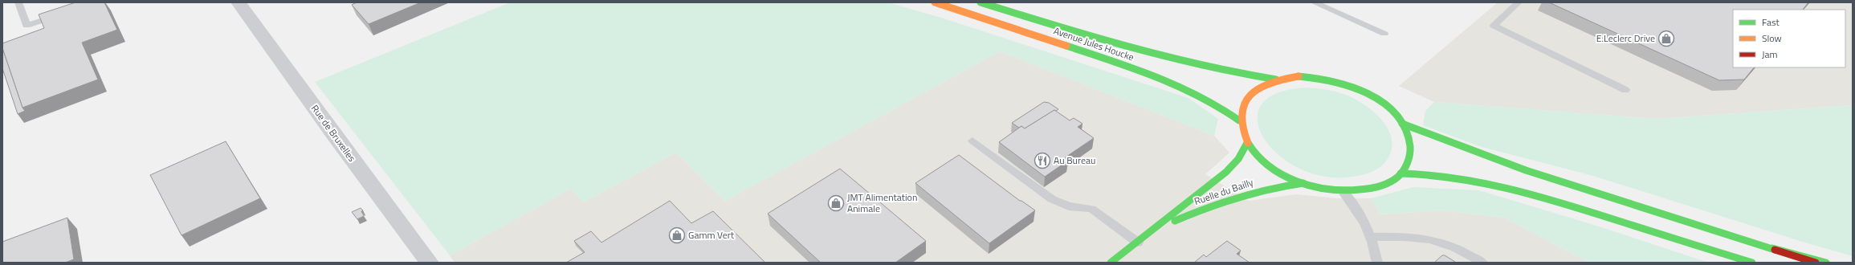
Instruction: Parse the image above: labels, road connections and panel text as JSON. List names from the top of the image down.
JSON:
{
  "streets": {
    "main road": ["Avenue Jules Houcke", "Ruelle du Bailly"],
    "street": ["Rue de Bruxelles"]
  },
  "places": {
    "shop": ["E.Leclerc Drive", "JMT Alimentation Animale", "Gamm Vert"],
    "restaurant": ["Au Bureau"]
  },
  "legend": ["Fast", "Slow", "Jam"]
}
